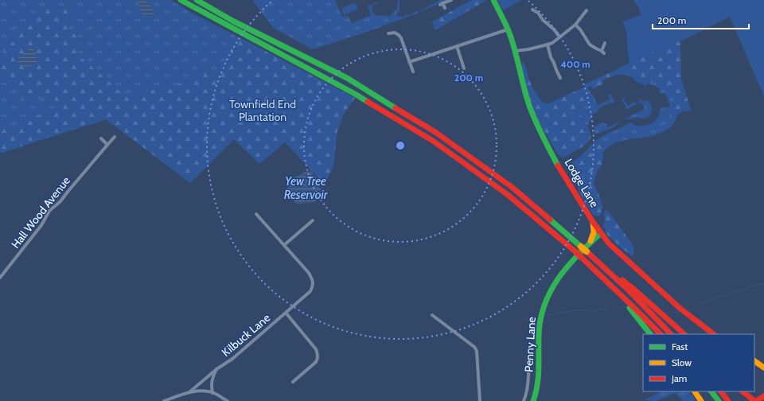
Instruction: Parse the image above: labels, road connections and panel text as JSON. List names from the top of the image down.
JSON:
{
  "streets": {
    "main road": ["Lodge Lane", "Penny Lane"],
    "street": ["Hall Wood Avenue", "Kilbuck Lane"]
  },
  "crossings": [
    ["Lodge Lane", "Penny Lane"]
  ],
  "water": ["Yew Tree Reservoir"],
  "parks": ["Townfield End Plantation"],
  "legend": ["Fast", "Slow", "Jam"],
  "scale_bar": "200 m",
  "rings": ["400 m", "200 m"]
}
